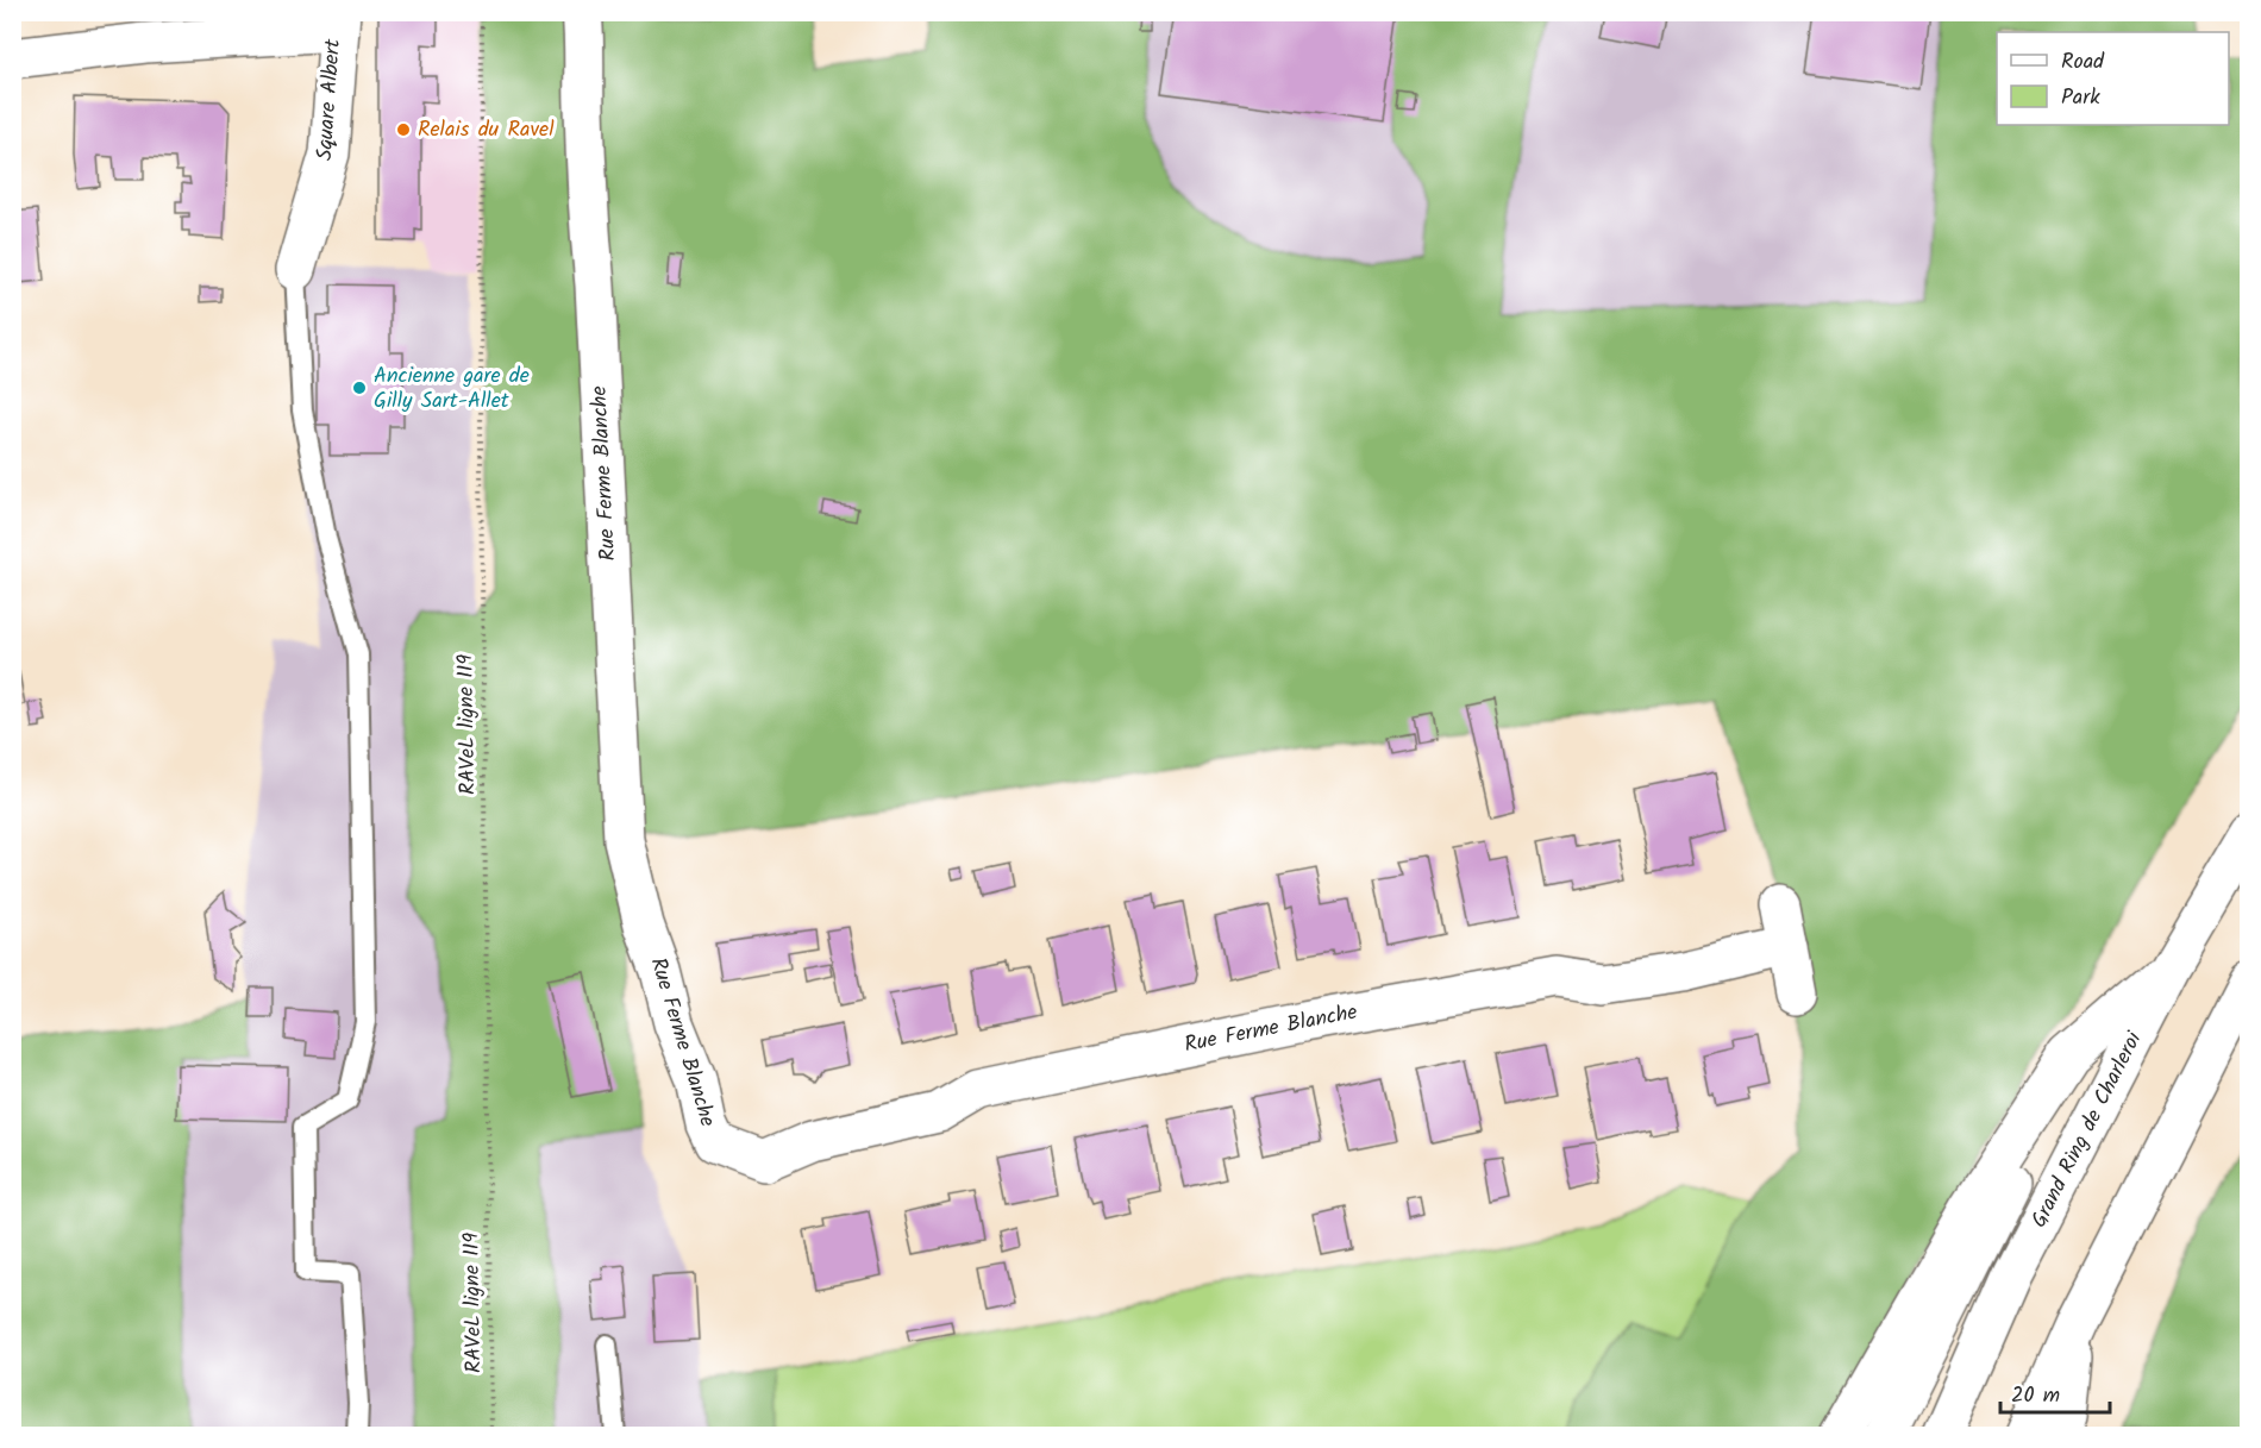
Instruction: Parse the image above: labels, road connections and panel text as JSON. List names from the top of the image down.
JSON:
{
  "streets": {
    "main road": ["Square Albert", "Rue Ferme Blanche", "Grand Ring de Charleroi"],
    "path": ["RAVeL ligne 119"]
  },
  "places": ["Relais du Ravel", "Ancienne gare de Gilly Sart-Allet"],
  "legend": ["Road", "Park"],
  "scale_bar": "20 m"
}
